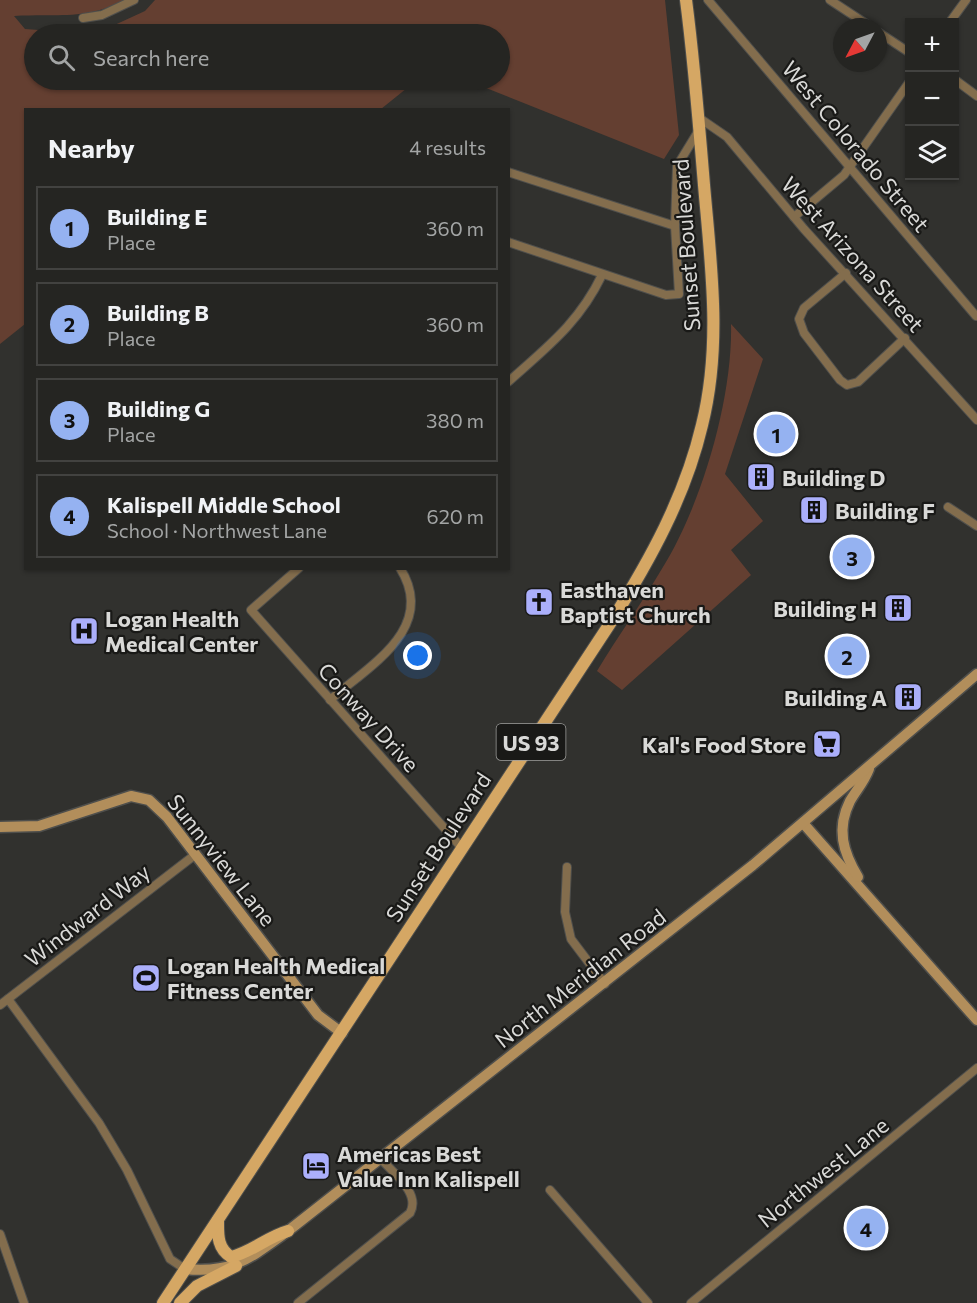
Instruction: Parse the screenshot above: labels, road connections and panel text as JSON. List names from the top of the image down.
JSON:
{
  "streets": {
    "main road": [
      "Sunset Boulevard",
      "US 93",
      "Sunnyview Lane",
      "North Meridian Road"
    ],
    "street": [
      "West Colorado Street",
      "West Arizona Street",
      "Conway Drive",
      "Windward Way",
      "Northwest Lane"
    ]
  },
  "crossings": [
    ["Sunset Boulevard", "West Arizona Street"],
    ["Sunset Boulevard", "Conway Drive"],
    ["Sunset Boulevard", "Sunnyview Lane"],
    ["Sunset Boulevard", "North Meridian Road"],
    ["Sunnyview Lane", "Windward Way"]
  ],
  "places": {
    "building": [
      "Building D",
      "Building F",
      "Building H",
      "Building A"
    ],
    "church": ["Easthaven Baptist Church"],
    "hospital": ["Logan Health Medical Center"],
    "supermarket": ["Kal's Food Store"],
    "sports": ["Logan Health Medical Fitness Center"],
    "hotel": ["Americas Best Value Inn Kalispell"]
  },
  "north": "bottom left",
  "page": {
    "map_buttons": ["+", "−"],
    "search": "Search here",
    "heading": ["Nearby", "4 results"],
    "list": [
      {
        "mark": "1",
        "name": "Building E",
        "note": "Place",
        "value": "360 m"
      },
      {
        "mark": "2",
        "name": "Building B",
        "note": "Place",
        "value": "360 m"
      },
      {
        "mark": "3",
        "name": "Building G",
        "note": "Place",
        "value": "380 m"
      },
      {
        "mark": "4",
        "name": "Kalispell Middle School",
        "note": "School · Northwest Lane",
        "value": "620 m"
      }
    ],
    "pins": [
      "1",
      "3",
      "2",
      "4"
    ]
  }
}
